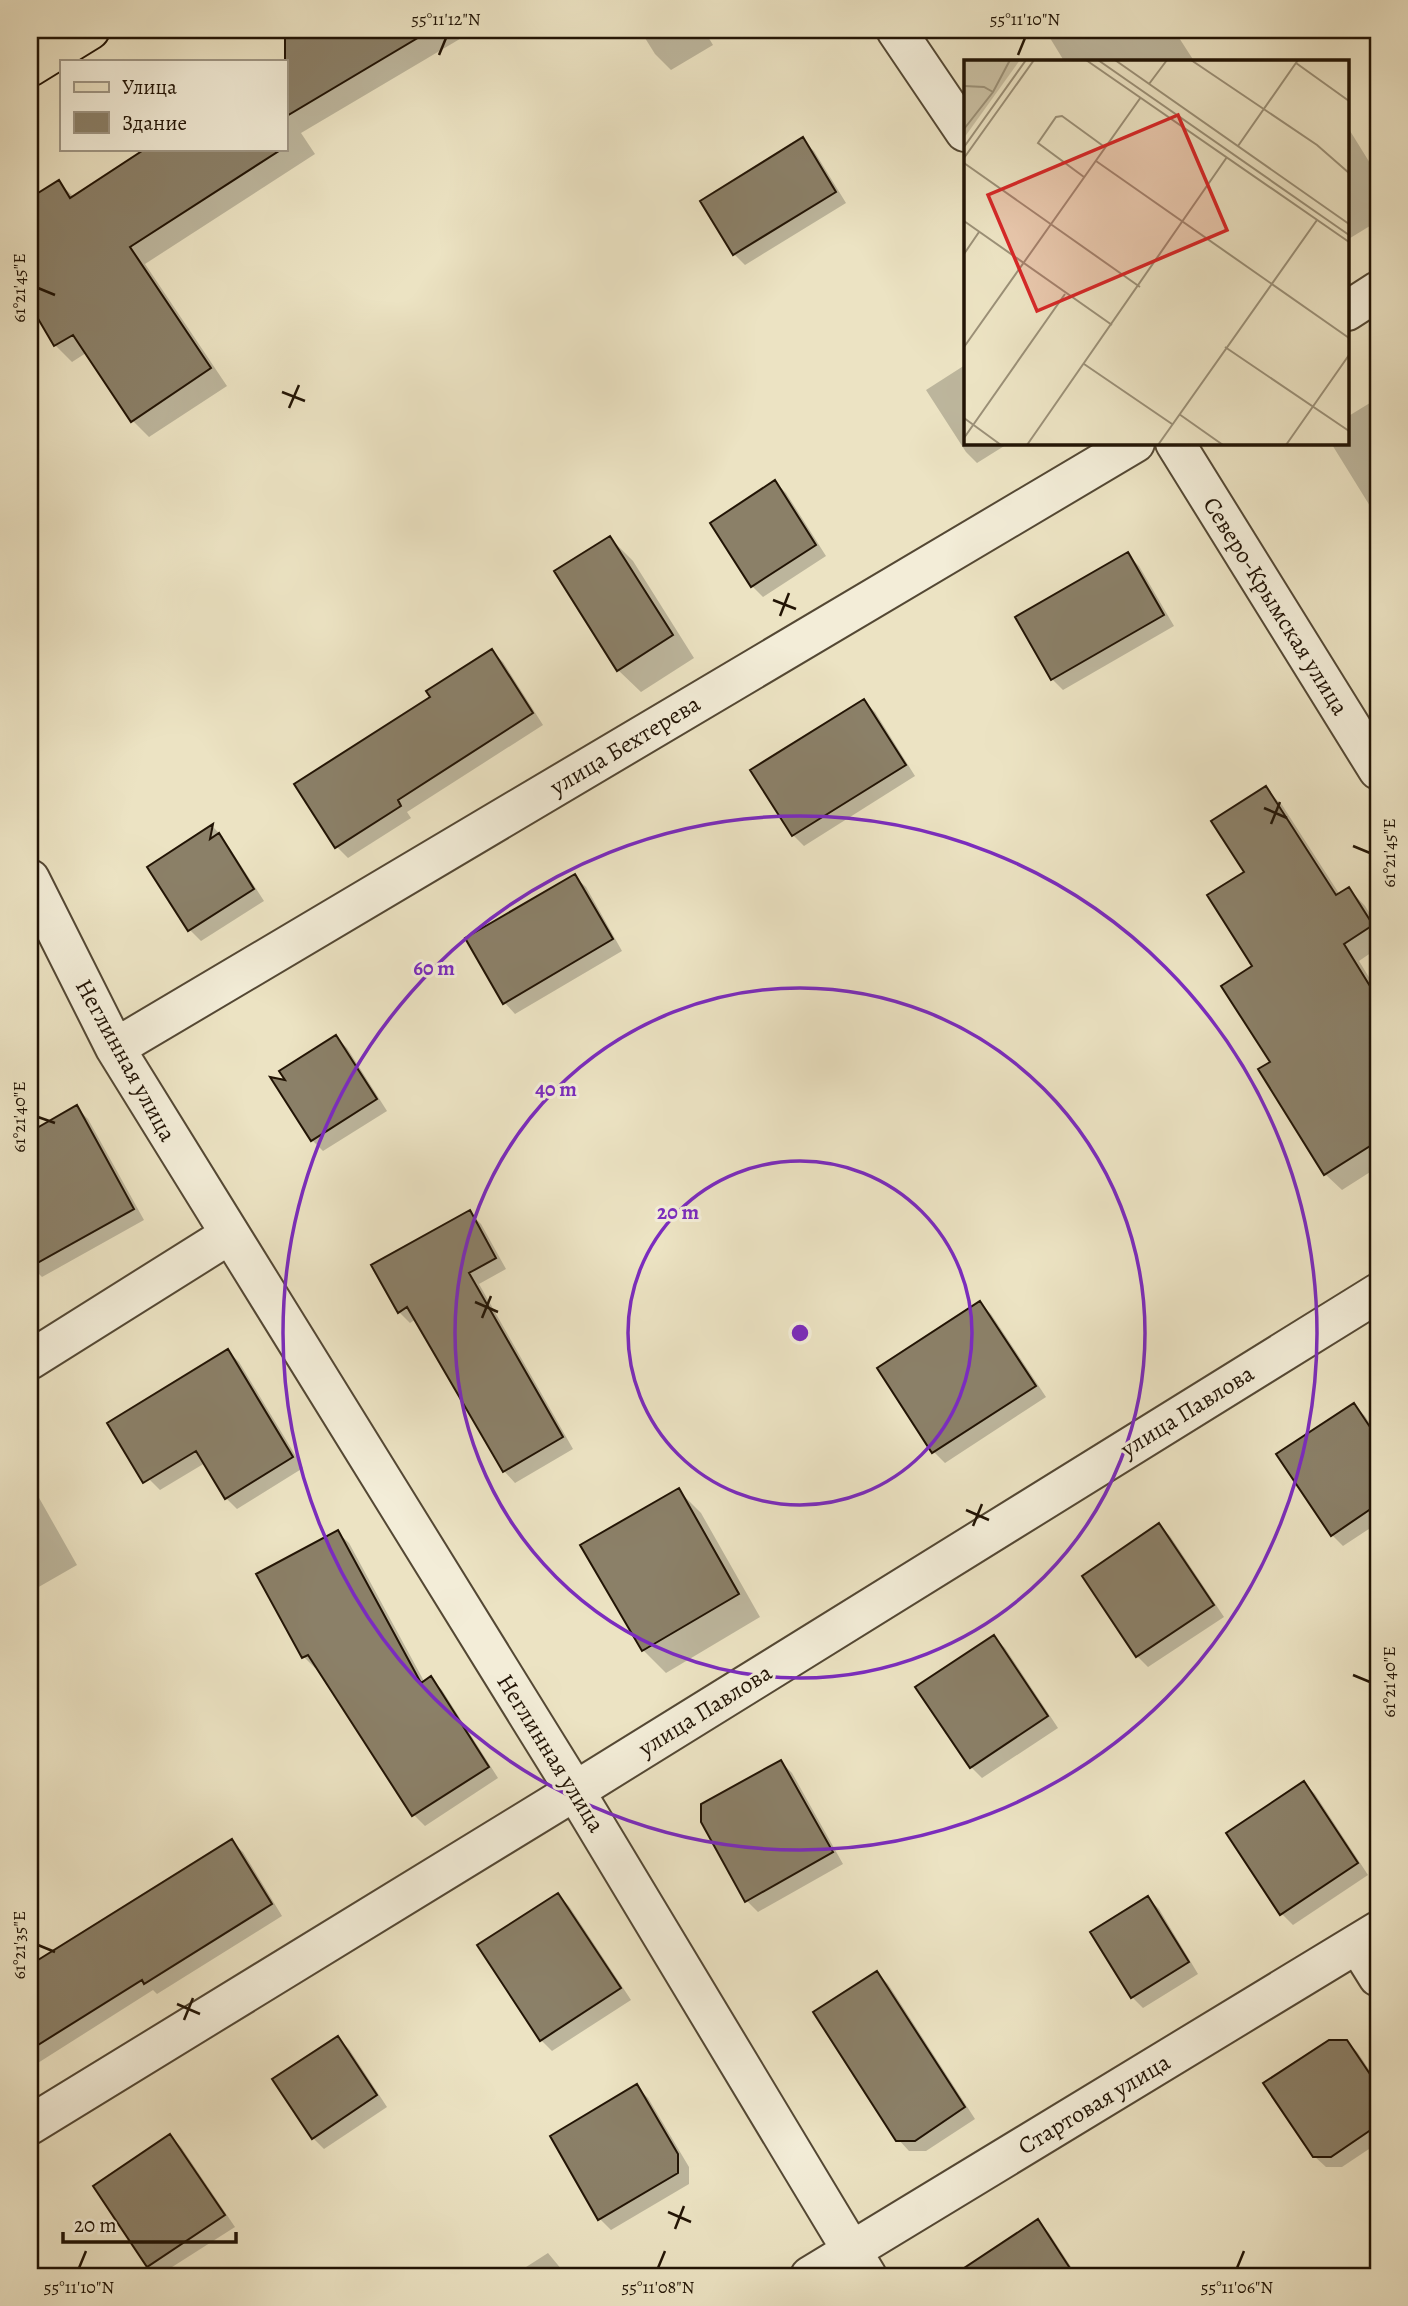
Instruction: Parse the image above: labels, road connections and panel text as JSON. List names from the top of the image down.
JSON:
{
  "streets": {
    "street": [
      "Северо-Крымская улица",
      "улица Бехтерева",
      "Неглинная улица",
      "улица Павлова",
      "Стартовая улица"
    ]
  },
  "crossings": [
    ["улица Бехтерева", "Неглинная улица"],
    ["Неглинная улица", "улица Павлова"],
    ["Неглинная улица", "Стартовая улица"]
  ],
  "legend": ["Улица", "Здание"],
  "scale_bar": "20 m",
  "coordinates": [
    "55°11'12\"N",
    "55°11'10\"N",
    "61°21'45\"E",
    "61°21'40\"E",
    "61°21'35\"E",
    "55°11'08\"N",
    "55°11'06\"N"
  ],
  "rings": ["60 m", "40 m", "20 m"]
}
